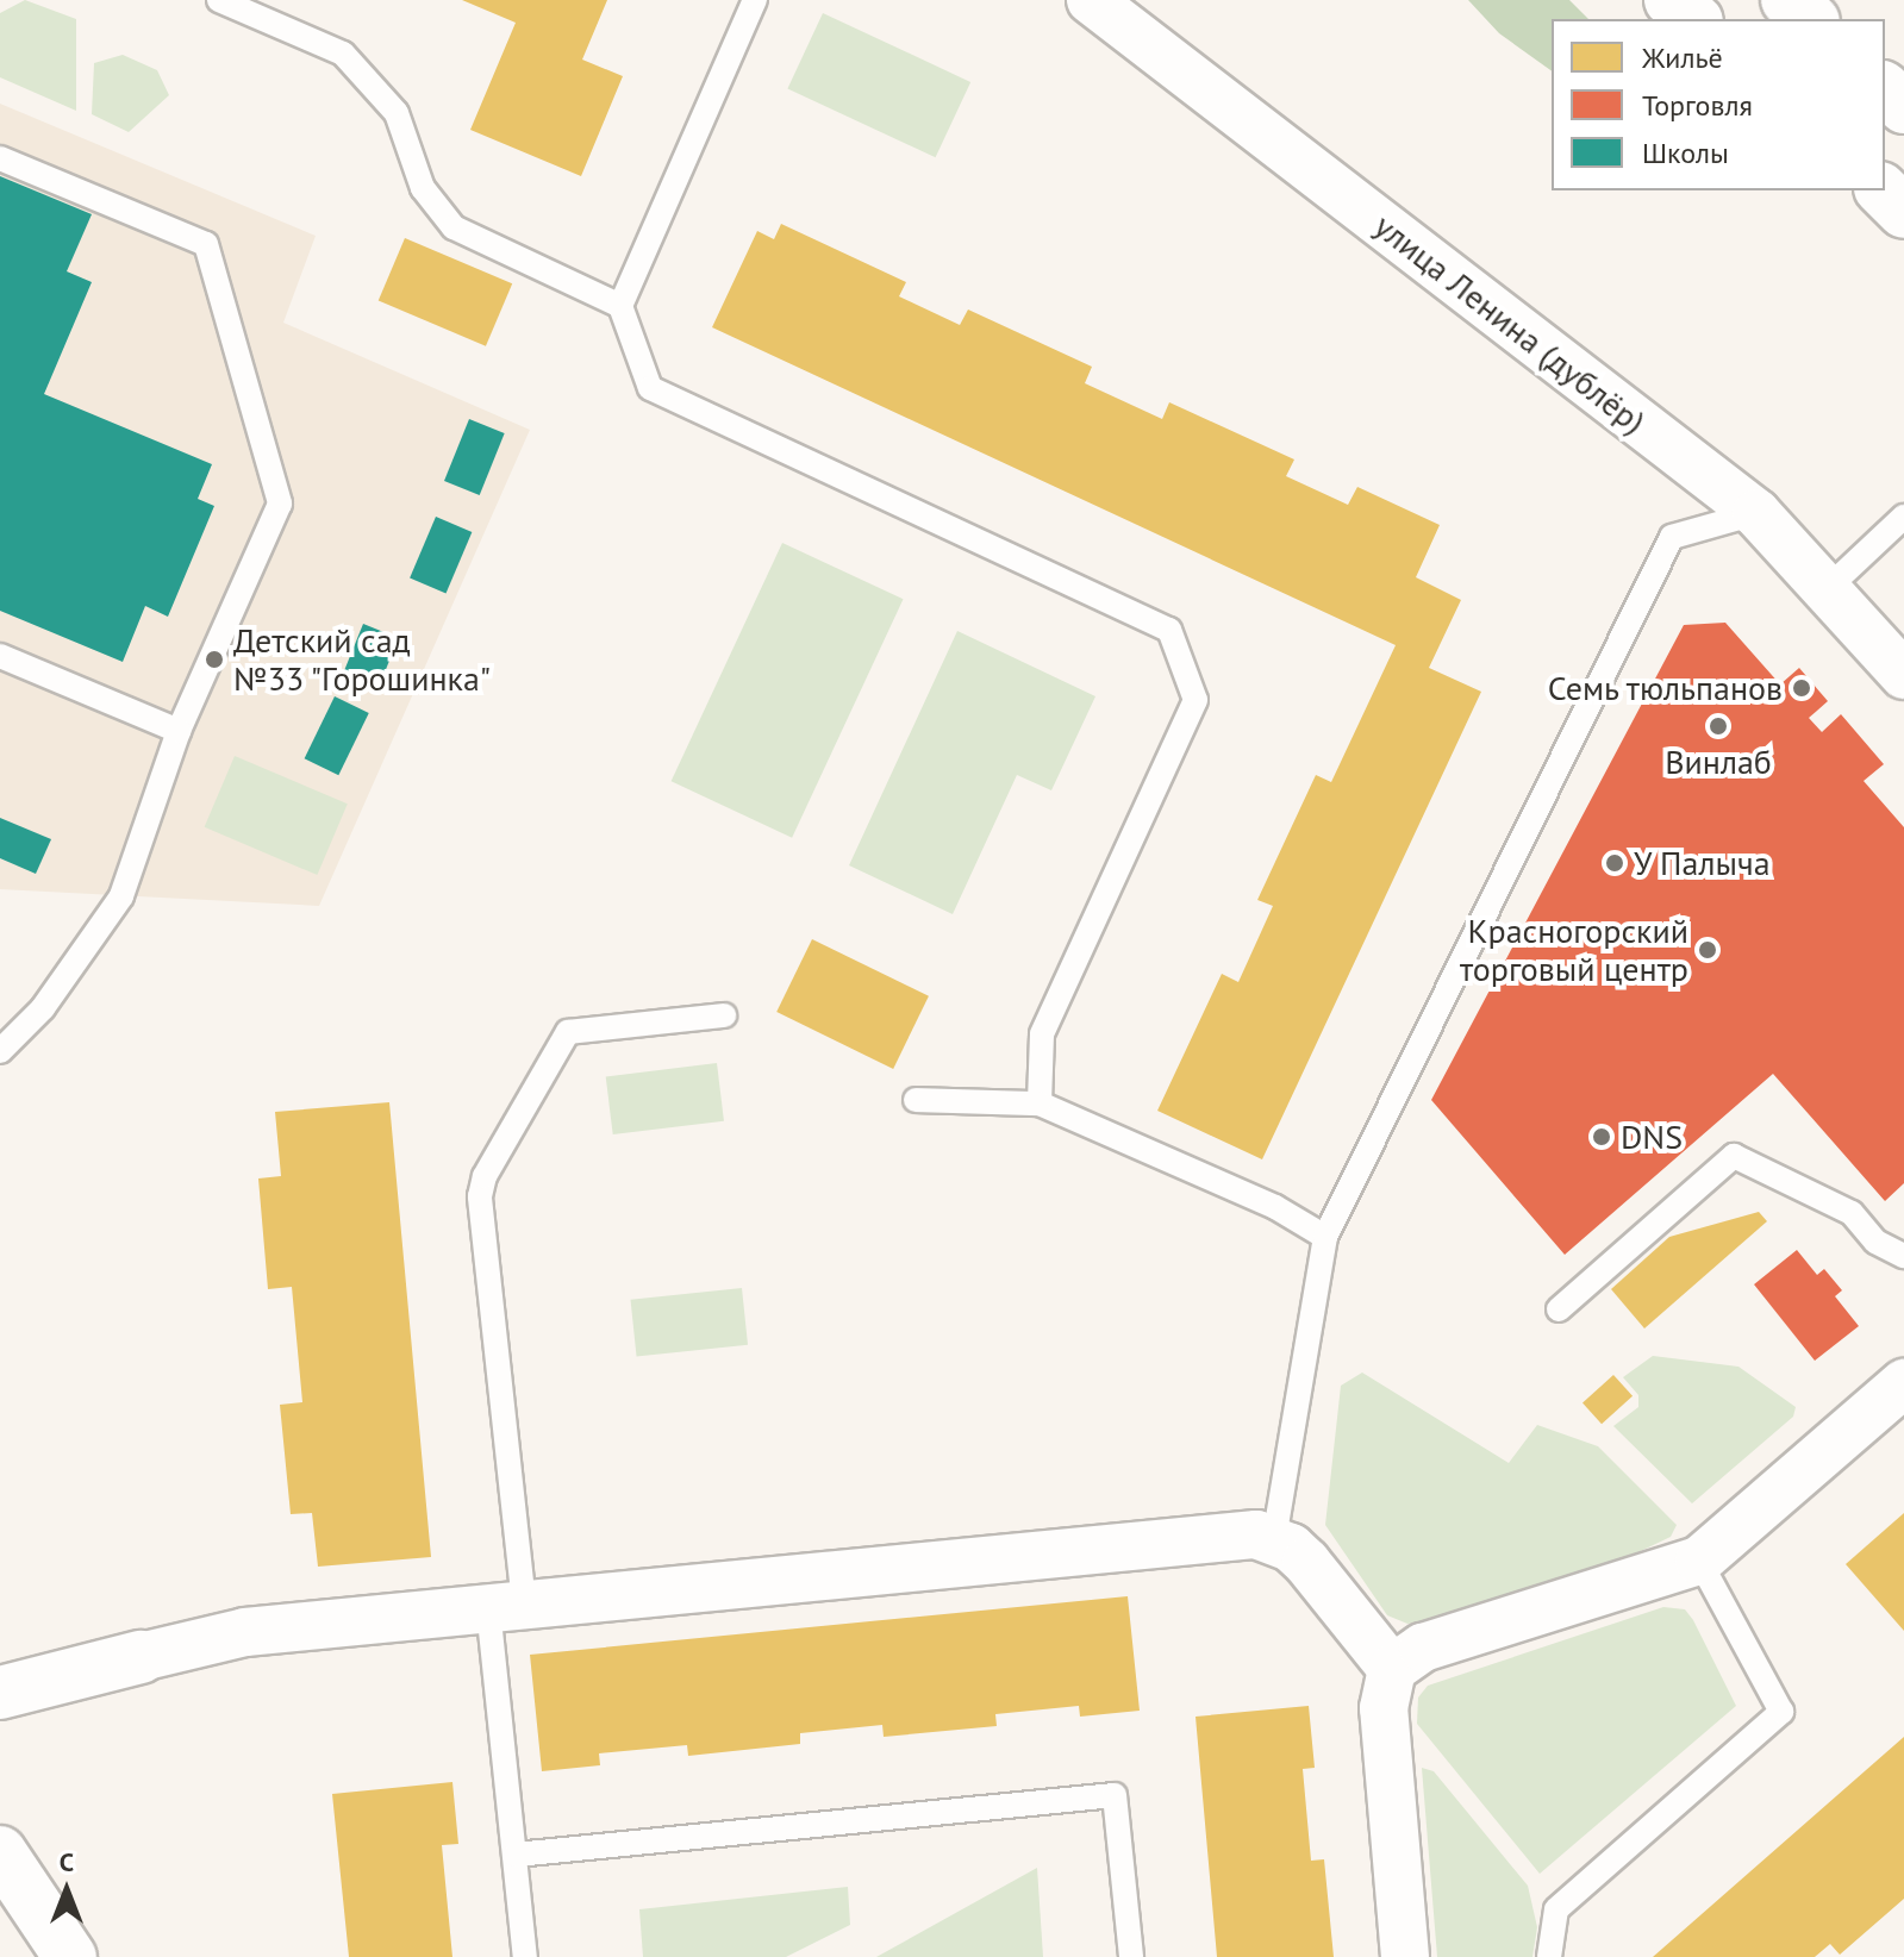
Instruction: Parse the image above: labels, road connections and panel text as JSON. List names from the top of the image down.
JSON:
{
  "streets": {
    "street": ["улица Ленина (дублёр)"]
  },
  "places": [
    "Детский сад №33 \"Горошинка\"",
    "Семь тюльпанов",
    "Винлаб",
    "У Палыча",
    "Красногорский торговый центр",
    "DNS"
  ],
  "legend": ["Жильё", "Торговля", "Школы"],
  "north": "top"
}
